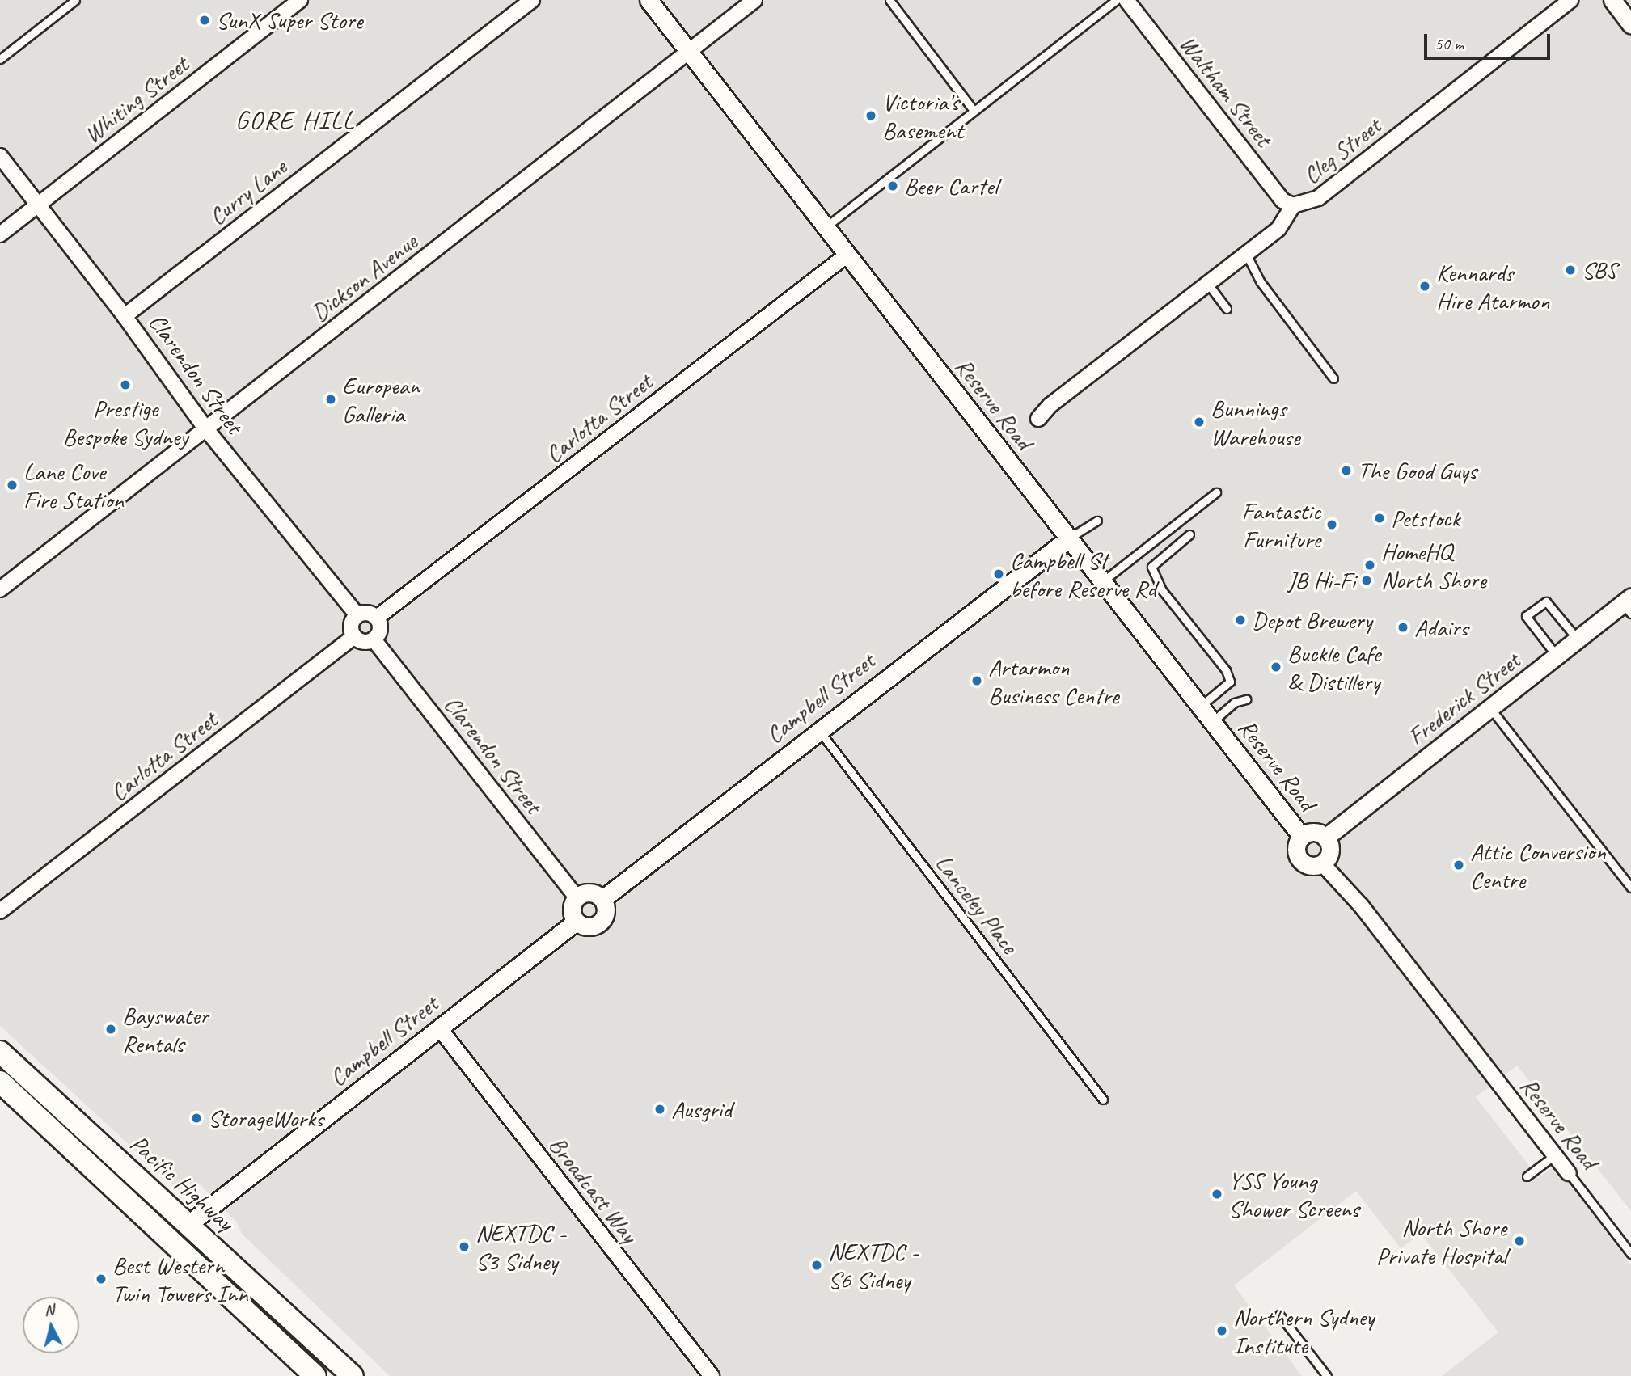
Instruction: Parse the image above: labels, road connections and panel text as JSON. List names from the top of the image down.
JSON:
{
  "streets": {
    "main road": ["Campbell Street", "Pacific Highway"],
    "street": [
      "Waltham Street",
      "Whiting Street",
      "Cleg Street",
      "Curry Lane",
      "Dickson Avenue",
      "Clarendon Street",
      "Reserve Road",
      "Carlotta Street",
      "Frederick Street",
      "Broadcast Way"
    ],
    "lane": ["Lanceley Place"]
  },
  "crossings": [
    ["Waltham Street", "Cleg Street"],
    ["Whiting Street", "Clarendon Street"],
    ["Curry Lane", "Clarendon Street"],
    ["Dickson Avenue", "Clarendon Street"],
    ["Dickson Avenue", "Reserve Road"],
    ["Clarendon Street", "Carlotta Street"],
    ["Clarendon Street", "Campbell Street"],
    ["Reserve Road", "Carlotta Street"],
    ["Reserve Road", "Campbell Street"],
    ["Reserve Road", "Frederick Street"],
    ["Campbell Street", "Lanceley Place"],
    ["Campbell Street", "Pacific Highway"],
    ["Campbell Street", "Broadcast Way"]
  ],
  "districts": ["GORE HILL"],
  "places": [
    "SunX Super Store",
    "Victoria's Basement",
    "Beer Cartel",
    "SBS",
    "Kennards Hire Atarmon",
    "Prestige Bespoke Sydney",
    "European Galleria",
    "Bunnings Warehouse",
    "The Good Guys",
    "Lane Cove Fire Station",
    "Petstock",
    "Fantastic Furniture",
    "HomeHQ North Shore",
    "Campbell St before Reserve Rd",
    "JB Hi-Fi",
    "Depot Brewery",
    "Adairs",
    "Buckle Cafe & Distillery",
    "Artarmon Business Centre",
    "Attic Conversion Centre",
    "Bayswater Rentals",
    "Ausgrid",
    "StorageWorks",
    "YSS Young Shower Screens",
    "North Shore Private Hospital",
    "NEXTDC - S3 Sidney",
    "NEXTDC - S6 Sidney",
    "Best Western Twin Towers Inn",
    "Northern Sydney Institute"
  ],
  "scale_bar": "50 m",
  "north": "top"
}
